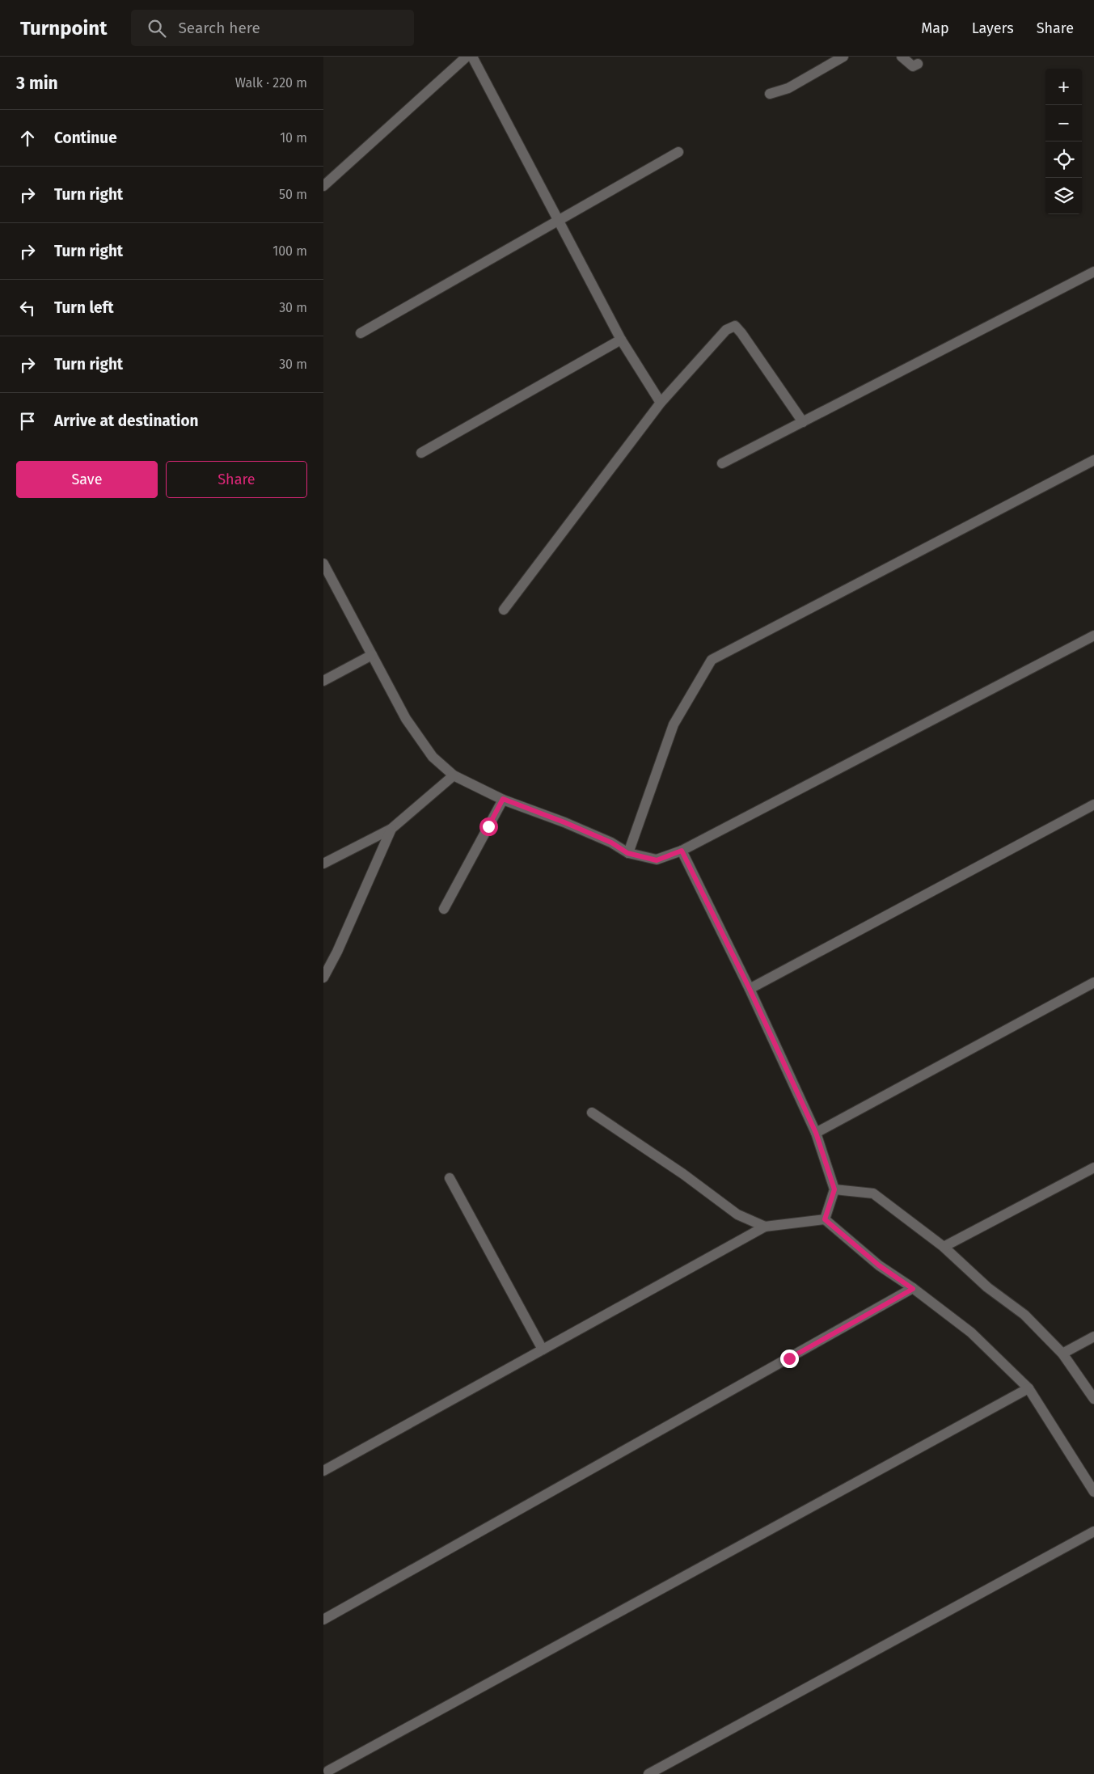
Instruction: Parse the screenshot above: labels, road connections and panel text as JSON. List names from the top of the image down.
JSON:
{
  "page": {
    "header": "Turnpoint",
    "search": "Search here",
    "nav": ["Map", "Layers", "Share"],
    "heading": ["3 min", "Walk · 220 m"],
    "map_buttons": ["+", "−"],
    "list": [
      ["Continue", "10 m"],
      ["Turn right", "50 m"],
      ["Turn right", "100 m"],
      ["Turn left", "30 m"],
      ["Turn right", "30 m"],
      "Arrive at destination"
    ],
    "buttons": ["Save", "Share"]
  }
}
